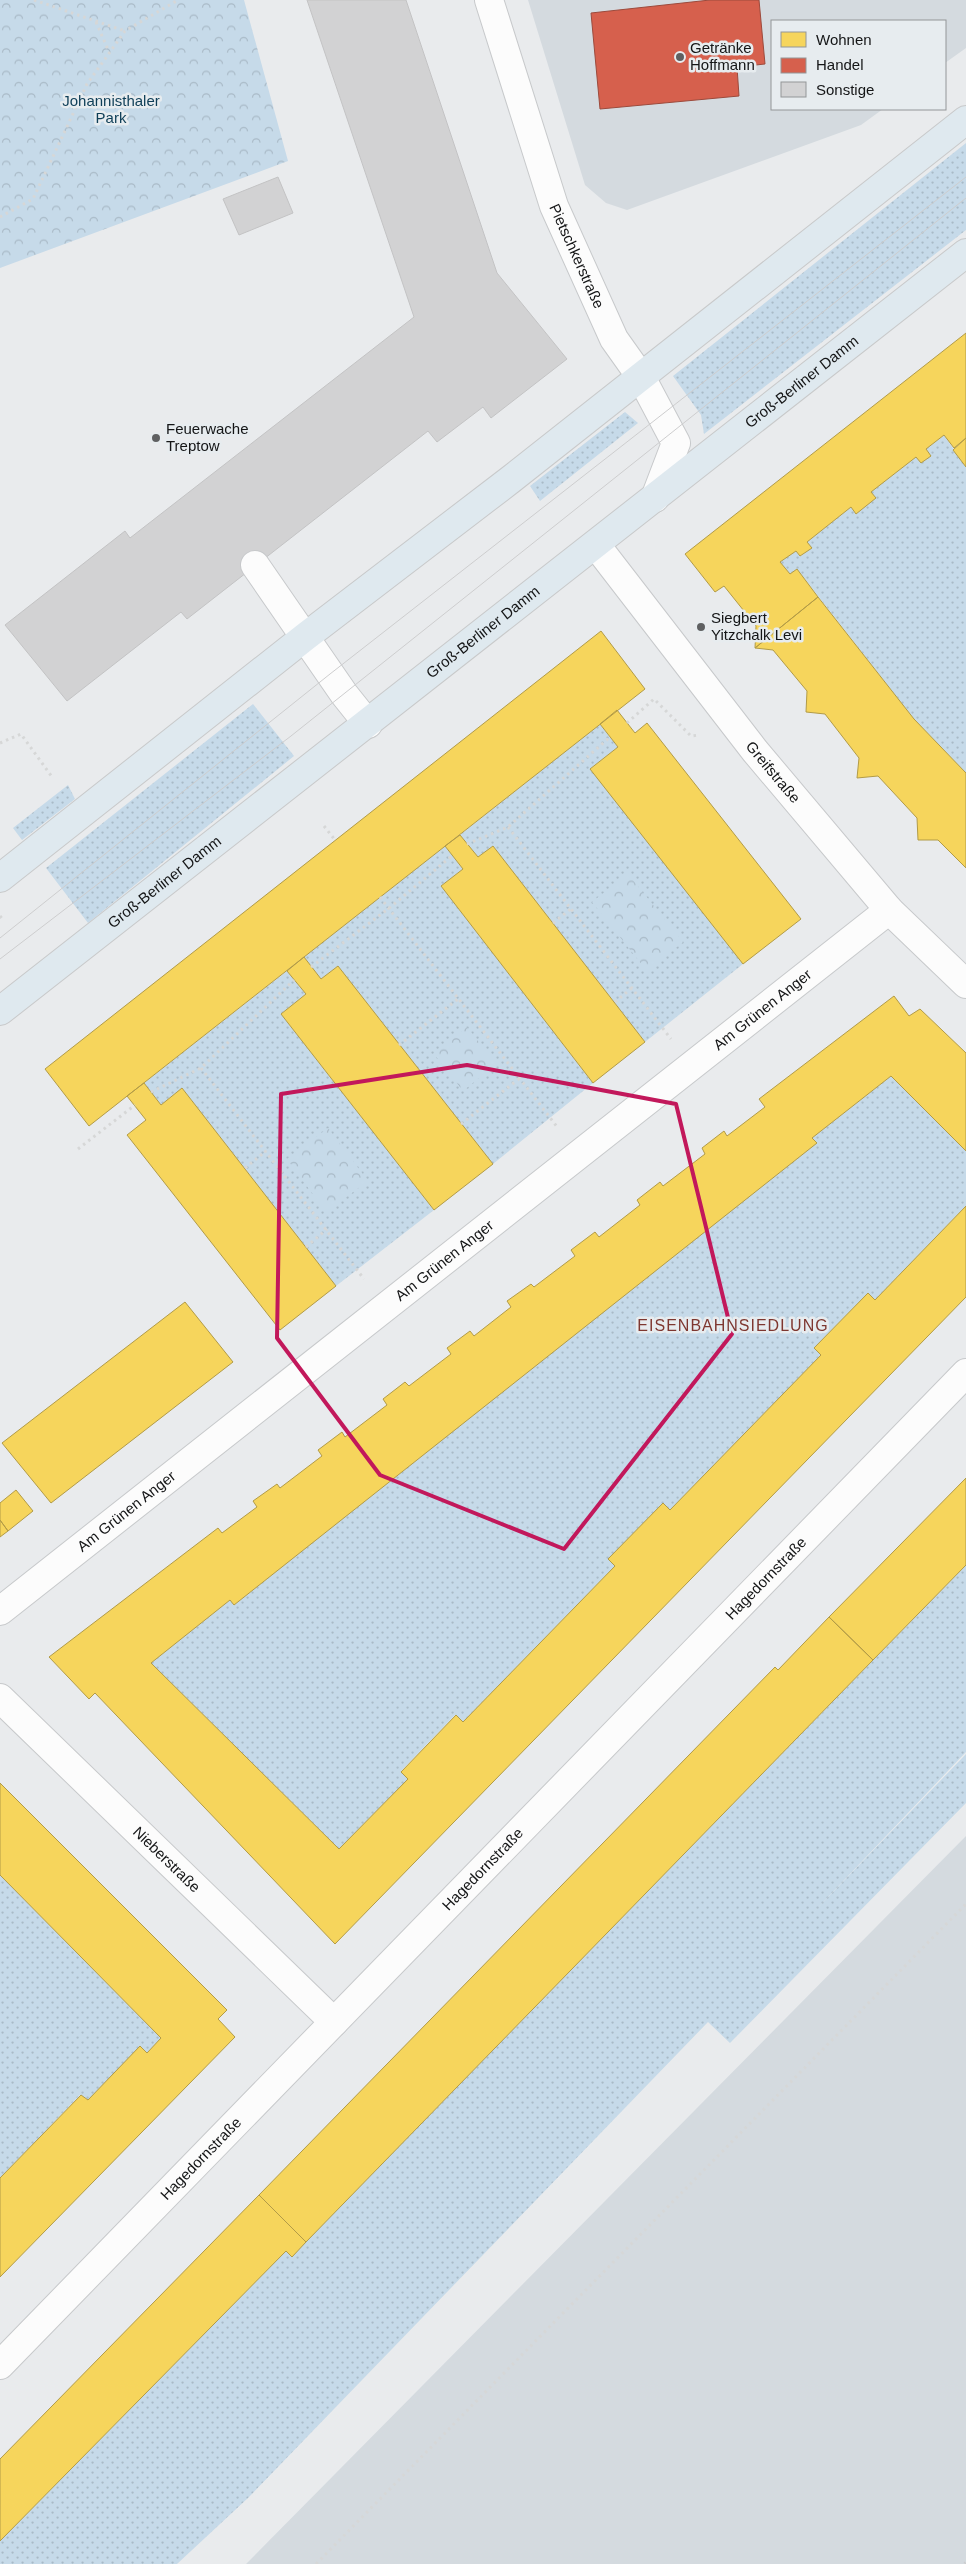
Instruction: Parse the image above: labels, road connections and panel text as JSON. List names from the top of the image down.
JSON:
{
  "streets": {
    "main road": ["Groß-Berliner Damm"],
    "street": [
      "Pietschkerstraße",
      "Greifstraße",
      "Am Grünen Anger",
      "Hagedornstraße",
      "Nieberstraße"
    ]
  },
  "crossings": [
    ["Pietschkerstraße", "Groß-Berliner Damm"],
    ["Groß-Berliner Damm", "Greifstraße"],
    ["Greifstraße", "Am Grünen Anger"],
    ["Hagedornstraße", "Nieberstraße"]
  ],
  "districts": ["EISENBAHNSIEDLUNG"],
  "parks": ["Johannisthaler Park"],
  "places": ["Getränke Hoffmann", "Feuerwache Treptow", "Siegbert Yitzchalk Levi"],
  "legend": ["Wohnen", "Handel", "Sonstige"]
}
